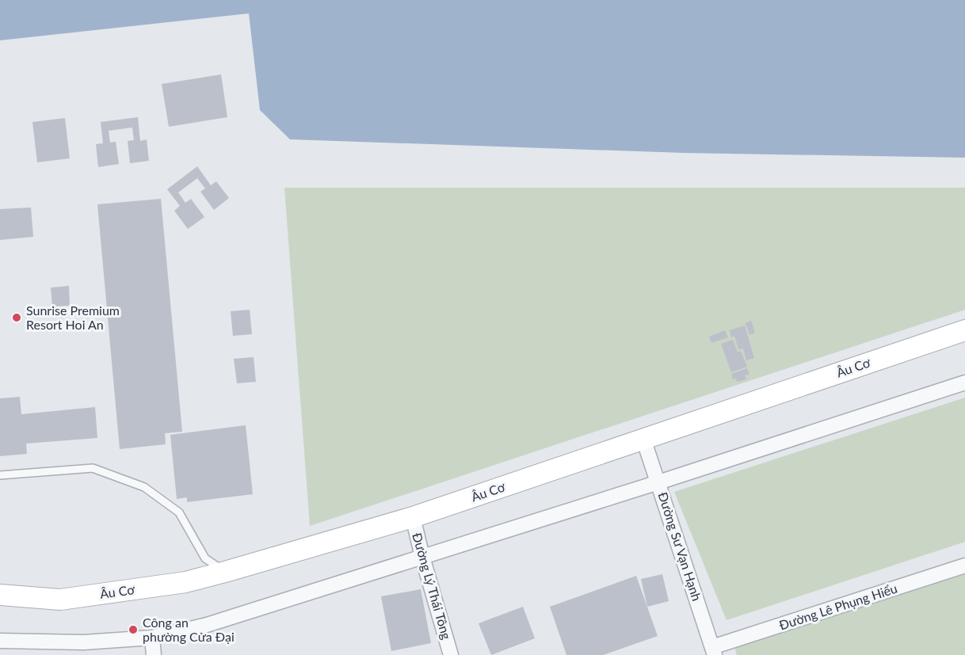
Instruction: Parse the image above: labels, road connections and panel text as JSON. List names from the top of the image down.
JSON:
{
  "streets": {
    "main road": ["Âu Cơ"],
    "street": ["Đường Sư Vạn Hạnh", "Đường Lý Thái Tông", "Đường Lê Phụng Hiểu"]
  },
  "crossings": [
    ["Âu Cơ", "Đường Sư Vạn Hạnh"],
    ["Âu Cơ", "Đường Lý Thái Tông"],
    ["Đường Sư Vạn Hạnh", "Đường Lê Phụng Hiểu"]
  ],
  "places": ["Sunrise Premium Resort Hoi An", "Công an phường Cửa Đại"]
}
